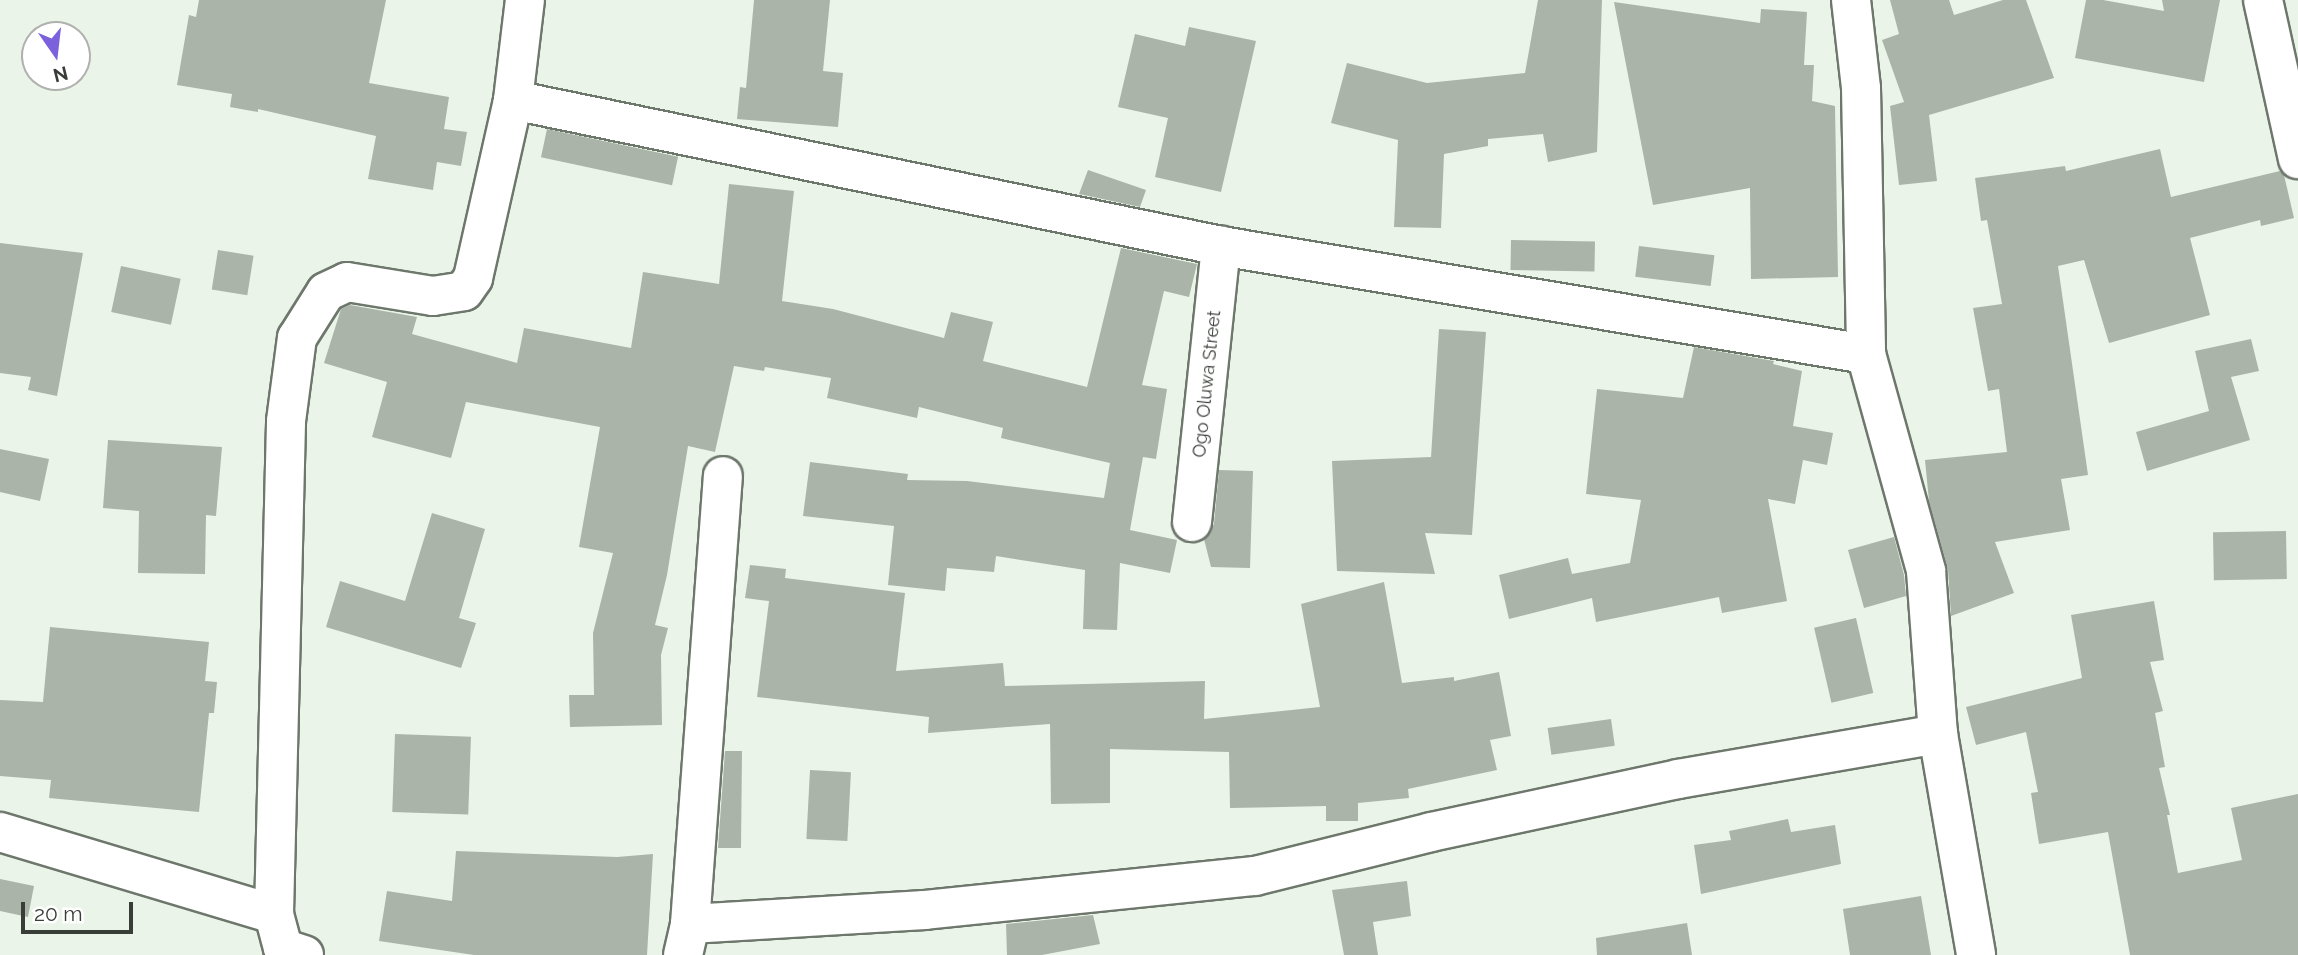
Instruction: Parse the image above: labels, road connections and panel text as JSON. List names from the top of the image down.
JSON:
{
  "streets": {
    "street": ["Ogo Oluwa Street"]
  },
  "scale_bar": "20 m",
  "north": "bottom"
}
